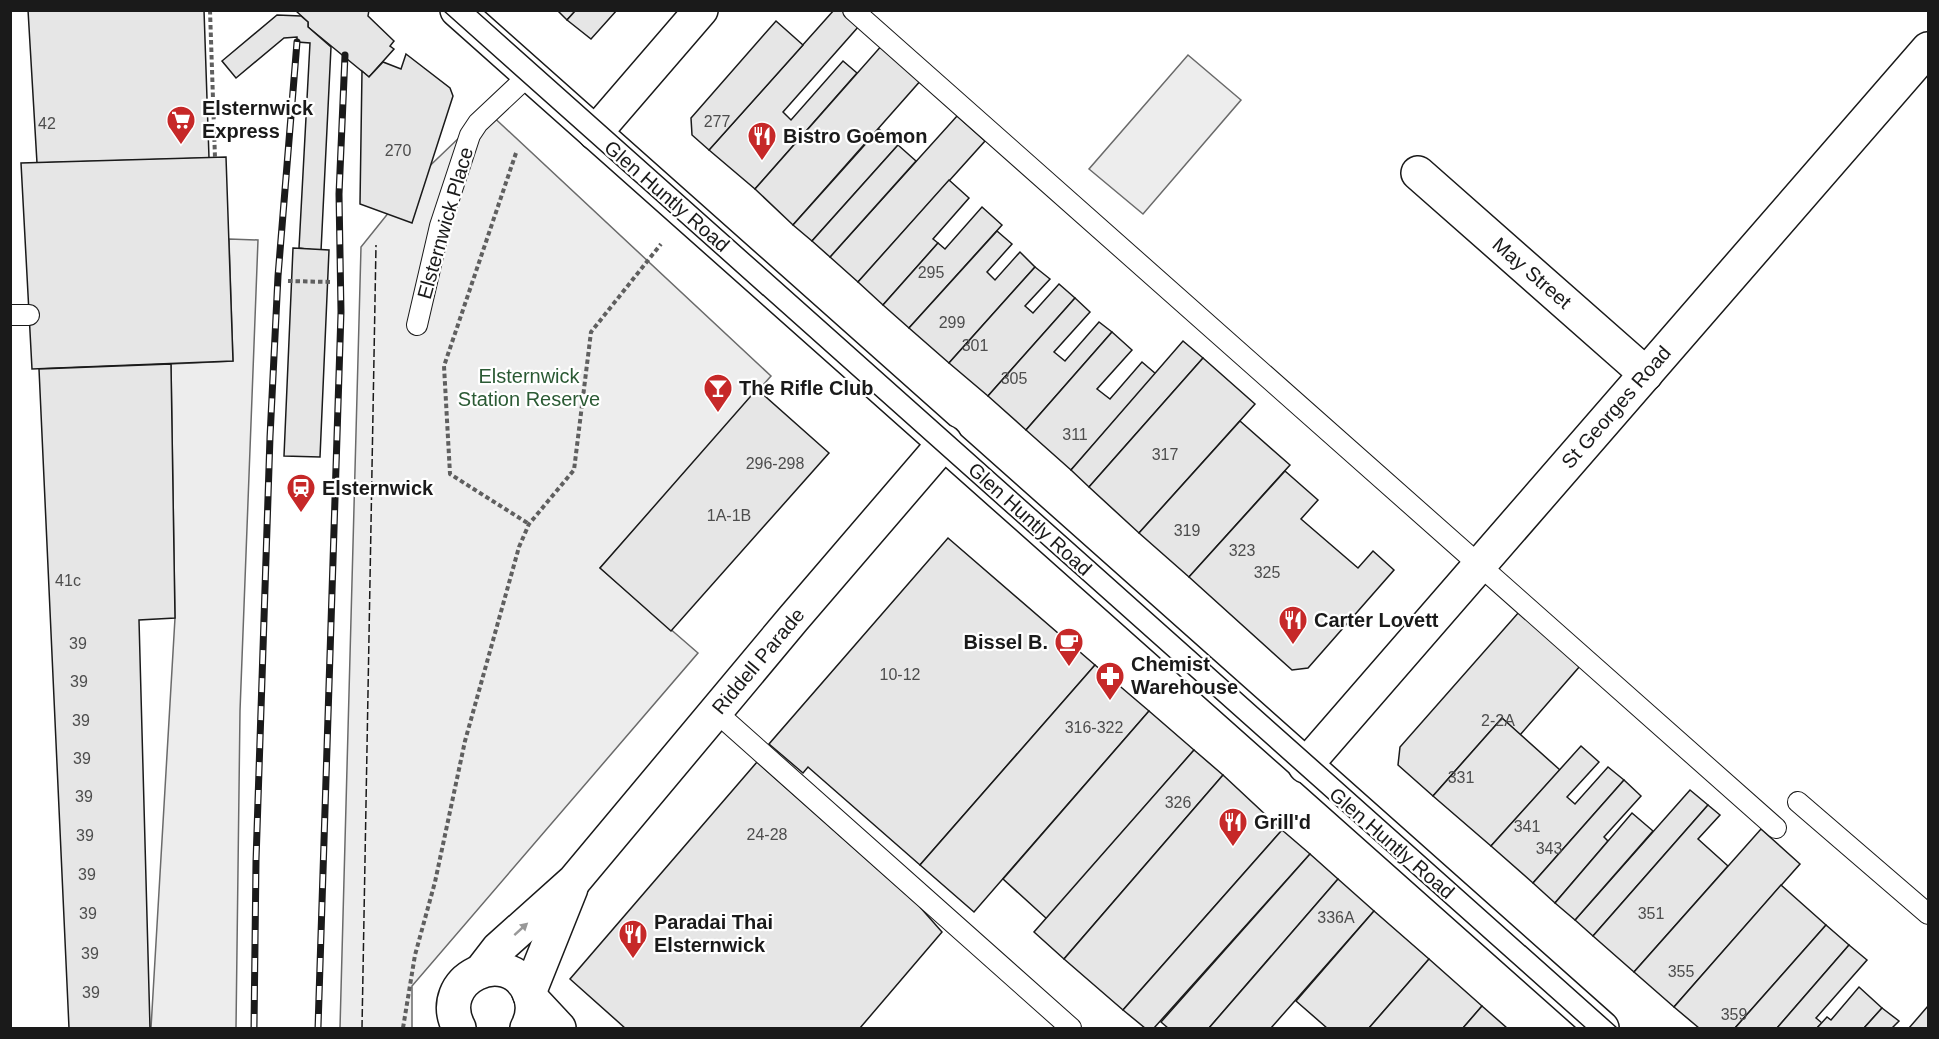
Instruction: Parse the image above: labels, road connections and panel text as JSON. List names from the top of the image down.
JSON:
{
  "streets": {
    "street": [
      "Glen Huntly Road",
      "May Street",
      "St Georges Road",
      "Riddell Parade"
    ],
    "lane": ["Elsternwick Place"]
  },
  "crossings": [
    ["Glen Huntly Road", "Elsternwick Place"],
    ["Glen Huntly Road", "St Georges Road"],
    ["Glen Huntly Road", "Riddell Parade"],
    ["May Street", "St Georges Road"]
  ],
  "parks": ["Elsternwick Station Reserve"],
  "places": {
    "supermarket": ["Elsternwick Express"],
    "restaurant": [
      "Bistro Goemon",
      "Carter Lovett",
      "Grill'd",
      "Paradai Thai Elsternwick"
    ],
    "bar": ["The Rifle Club"],
    "station": ["Elsternwick"],
    "cafe": ["Bissel B."],
    "pharmacy": ["Chemist Warehouse"]
  },
  "house_numbers": [
    "277",
    "42",
    "270",
    "295",
    "299",
    "301",
    "305",
    "311",
    "317",
    "296-298",
    "1A-1B",
    "319",
    "323",
    "325",
    "41c",
    "39",
    "10-12",
    "39",
    "39",
    "2-2A",
    "316-322",
    "39",
    "331",
    "39",
    "326",
    "341",
    "24-28",
    "39",
    "343",
    "39",
    "39",
    "351",
    "336A",
    "39",
    "355",
    "39",
    "359"
  ]
}
